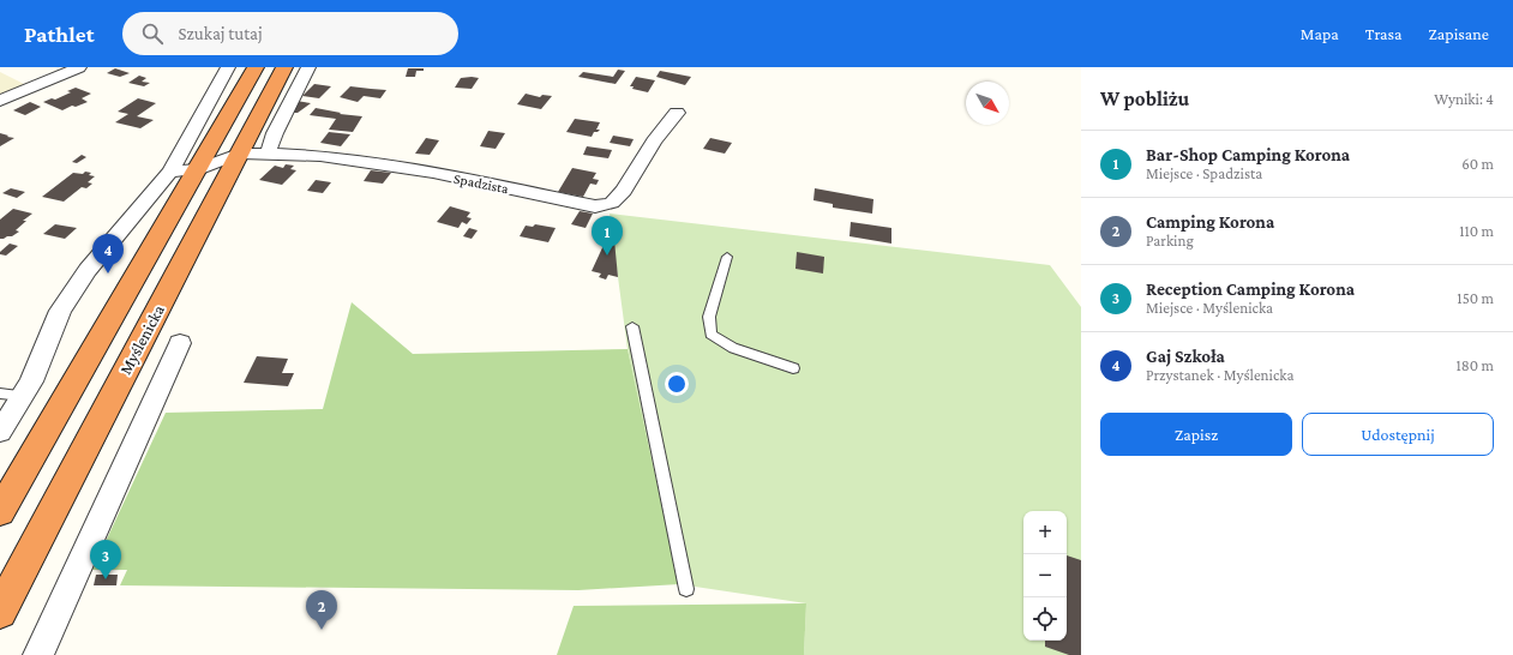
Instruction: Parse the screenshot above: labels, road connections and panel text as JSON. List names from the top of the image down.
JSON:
{
  "streets": {
    "highway": ["Myślenicka"],
    "street": ["Spadzista"]
  },
  "crossings": [
    ["Spadzista", "Myślenicka"]
  ],
  "north": "bottom right",
  "page": {
    "header": "Pathlet",
    "search": "Szukaj tutaj",
    "nav": ["Mapa", "Trasa", "Zapisane"],
    "heading": ["W pobliżu", "Wyniki: 4"],
    "list": [
      {
        "mark": "1",
        "name": "Bar-Shop Camping Korona",
        "note": "Miejsce · Spadzista",
        "value": "60 m"
      },
      {
        "mark": "2",
        "name": "Camping Korona",
        "note": "Parking",
        "value": "110 m"
      },
      {
        "mark": "3",
        "name": "Reception Camping Korona",
        "note": "Miejsce · Myślenicka",
        "value": "150 m"
      },
      {
        "mark": "4",
        "name": "Gaj Szkoła",
        "note": "Przystanek · Myślenicka",
        "value": "180 m"
      }
    ],
    "pins": [
      "1",
      "4",
      "3",
      "2"
    ],
    "buttons": ["Zapisz", "Udostępnij"],
    "map_buttons": ["+", "−"]
  }
}
